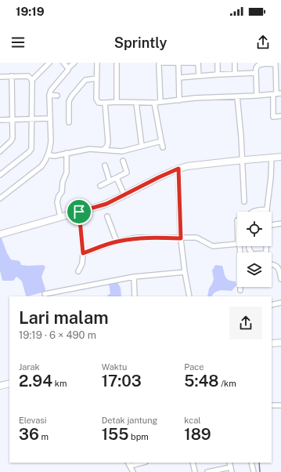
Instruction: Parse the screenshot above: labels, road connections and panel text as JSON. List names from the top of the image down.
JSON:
{
  "page": {
    "status": "19:19",
    "header": "Sprintly",
    "heading": ["Lari malam", "19:19 · 6 × 490 m"],
    "stats": [
      ["Jarak", "2.94 km"],
      ["Waktu", "17:03"],
      ["Pace", "5:48 /km"],
      ["Elevasi", "36 m"],
      ["Detak jantung", "155 bpm"],
      ["kcal", "189"]
    ]
  }
}
